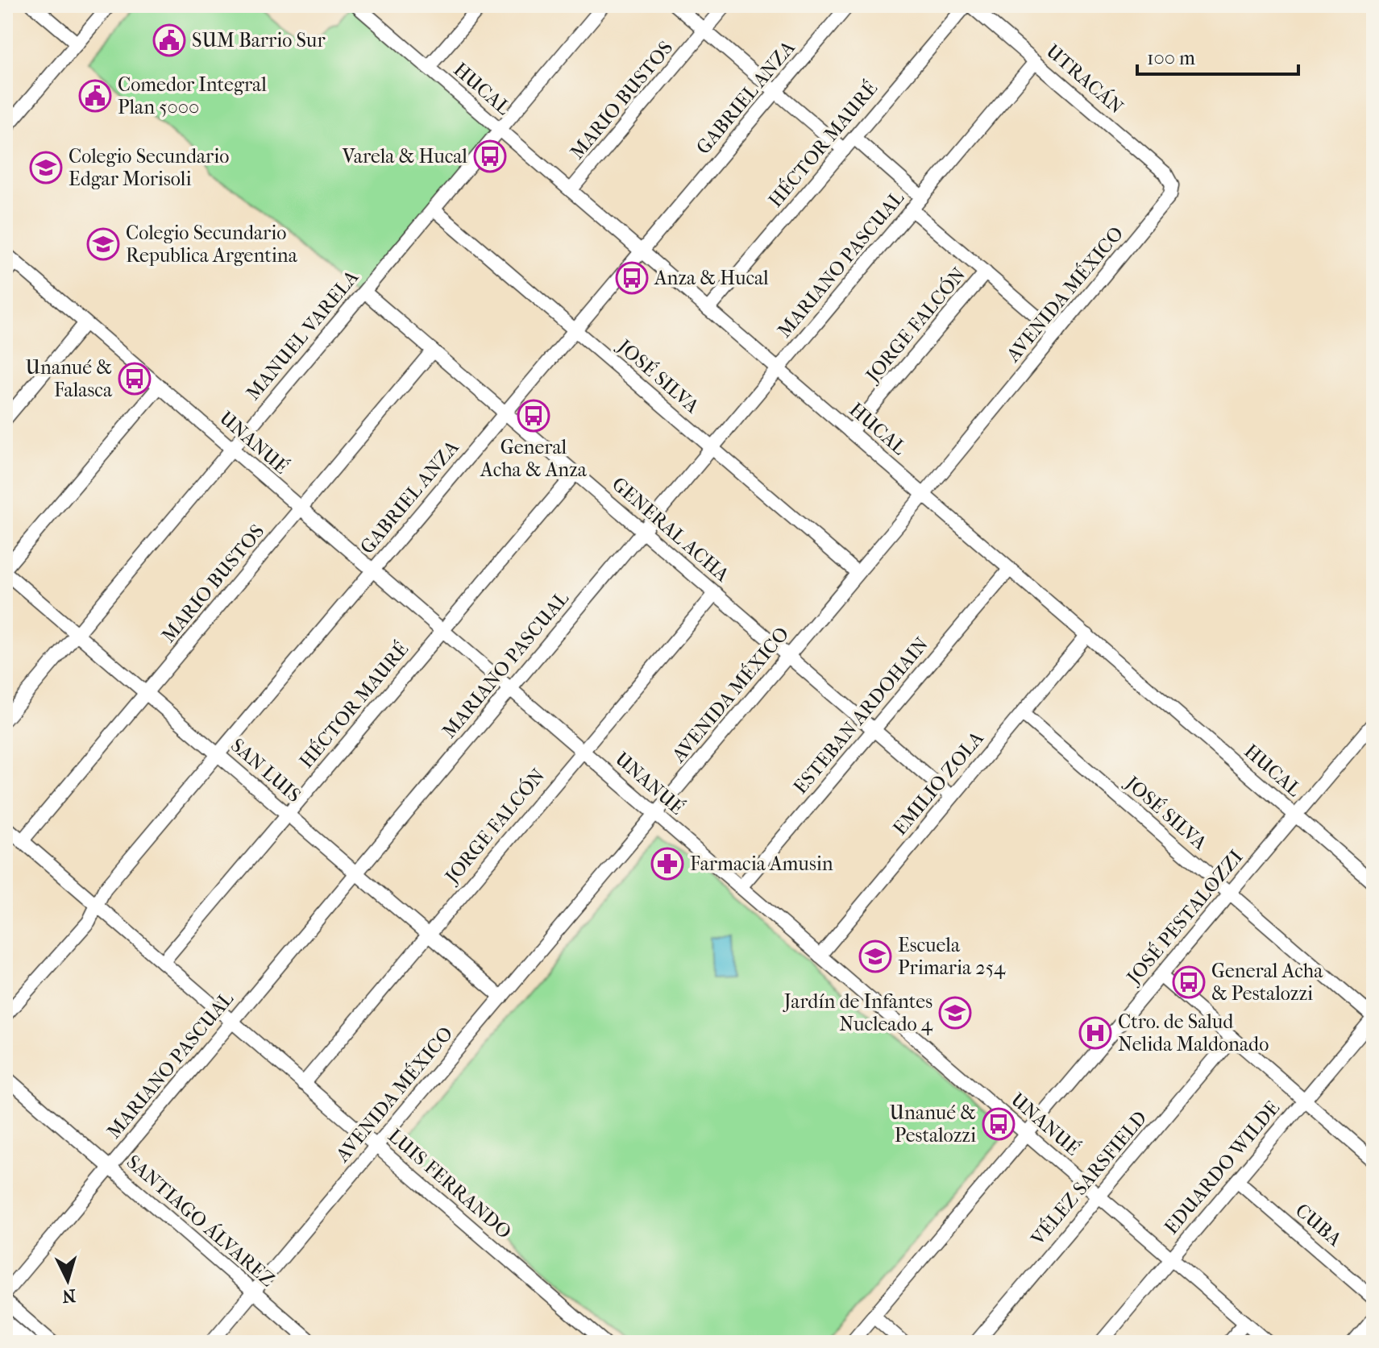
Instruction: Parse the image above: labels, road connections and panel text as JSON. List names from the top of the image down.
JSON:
{
  "streets": {
    "street": [
      "UTRACÁN",
      "HUCAL",
      "GABRIEL ANZA",
      "MARIO BUSTOS",
      "HÉCTOR MAURÉ",
      "MARIANO PASCUAL",
      "AVENIDA MÉXICO",
      "JORGE FALCÓN",
      "MANUEL VARELA",
      "JOSÉ SILVA",
      "UNANUÉ",
      "GENERAL ACHA",
      "ESTEBAN ARDOHAIN",
      "SAN LUIS",
      "EMILIO ZOLA",
      "JOSÉ PESTALOZZI",
      "EDUARDO WILDE",
      "VÉLEZ SARSFIELD",
      "LUIS FERRANDO",
      "SANTIAGO ÁLVAREZ",
      "CUBA"
    ]
  },
  "crossings": [
    ["UTRACÁN", "HÉCTOR MAURÉ"],
    ["UTRACÁN", "MARIANO PASCUAL"],
    ["UTRACÁN", "AVENIDA MÉXICO"],
    ["HUCAL", "GABRIEL ANZA"],
    ["HUCAL", "MARIO BUSTOS"],
    ["HUCAL", "HÉCTOR MAURÉ"],
    ["HUCAL", "MARIANO PASCUAL"],
    ["HUCAL", "AVENIDA MÉXICO"],
    ["HUCAL", "JORGE FALCÓN"],
    ["HUCAL", "MANUEL VARELA"],
    ["HUCAL", "ESTEBAN ARDOHAIN"],
    ["HUCAL", "EMILIO ZOLA"],
    ["HUCAL", "JOSÉ PESTALOZZI"],
    ["GABRIEL ANZA", "JOSÉ SILVA"],
    ["GABRIEL ANZA", "UNANUÉ"],
    ["GABRIEL ANZA", "GENERAL ACHA"],
    ["GABRIEL ANZA", "SAN LUIS"],
    ["GABRIEL ANZA", "LUIS FERRANDO"],
    ["MARIO BUSTOS", "UNANUÉ"],
    ["MARIO BUSTOS", "GENERAL ACHA"],
    ["MARIO BUSTOS", "SAN LUIS"],
    ["MARIO BUSTOS", "LUIS FERRANDO"],
    ["HÉCTOR MAURÉ", "UNANUÉ"],
    ["HÉCTOR MAURÉ", "GENERAL ACHA"],
    ["HÉCTOR MAURÉ", "SAN LUIS"],
    ["HÉCTOR MAURÉ", "LUIS FERRANDO"],
    ["MARIANO PASCUAL", "JOSÉ SILVA"],
    ["MARIANO PASCUAL", "UNANUÉ"],
    ["MARIANO PASCUAL", "GENERAL ACHA"],
    ["MARIANO PASCUAL", "SAN LUIS"],
    ["MARIANO PASCUAL", "LUIS FERRANDO"],
    ["MARIANO PASCUAL", "SANTIAGO ÁLVAREZ"],
    ["AVENIDA MÉXICO", "JOSÉ SILVA"],
    ["AVENIDA MÉXICO", "UNANUÉ"],
    ["AVENIDA MÉXICO", "GENERAL ACHA"],
    ["AVENIDA MÉXICO", "SAN LUIS"],
    ["AVENIDA MÉXICO", "LUIS FERRANDO"],
    ["AVENIDA MÉXICO", "SANTIAGO ÁLVAREZ"],
    ["JORGE FALCÓN", "UNANUÉ"],
    ["JORGE FALCÓN", "GENERAL ACHA"],
    ["JORGE FALCÓN", "SAN LUIS"],
    ["JORGE FALCÓN", "LUIS FERRANDO"],
    ["MANUEL VARELA", "JOSÉ SILVA"],
    ["MANUEL VARELA", "UNANUÉ"],
    ["MANUEL VARELA", "GENERAL ACHA"],
    ["MANUEL VARELA", "SAN LUIS"],
    ["JOSÉ SILVA", "EMILIO ZOLA"],
    ["JOSÉ SILVA", "JOSÉ PESTALOZZI"],
    ["JOSÉ SILVA", "EDUARDO WILDE"],
    ["UNANUÉ", "ESTEBAN ARDOHAIN"],
    ["UNANUÉ", "EMILIO ZOLA"],
    ["UNANUÉ", "JOSÉ PESTALOZZI"],
    ["UNANUÉ", "EDUARDO WILDE"],
    ["UNANUÉ", "VÉLEZ SARSFIELD"],
    ["GENERAL ACHA", "ESTEBAN ARDOHAIN"],
    ["GENERAL ACHA", "EMILIO ZOLA"],
    ["EDUARDO WILDE", "CUBA"]
  ],
  "places": {
    "public building": ["SUM Barrio Sur", "Comedor Integral Plan 5000"],
    "bus stop": [
      "Varela & Hucal",
      "Anza & Hucal",
      "Unanué & Falasca",
      "General Acha & Anza",
      "General Acha & Pestalozzi",
      "Unanué & Pestalozzi"
    ],
    "school or university": [
      "Colegio Secundario Edgar Morisoli",
      "Colegio Secundario Republica Argentina",
      "Escuela Primaria 254",
      "Jardín de Infantes Nucleado 4"
    ],
    "pharmacy": ["Farmacia Amusin"],
    "hospital": ["Ctro. de Salud Nelida Maldonado"]
  },
  "scale_bar": "100 m",
  "north": "bottom"
}
